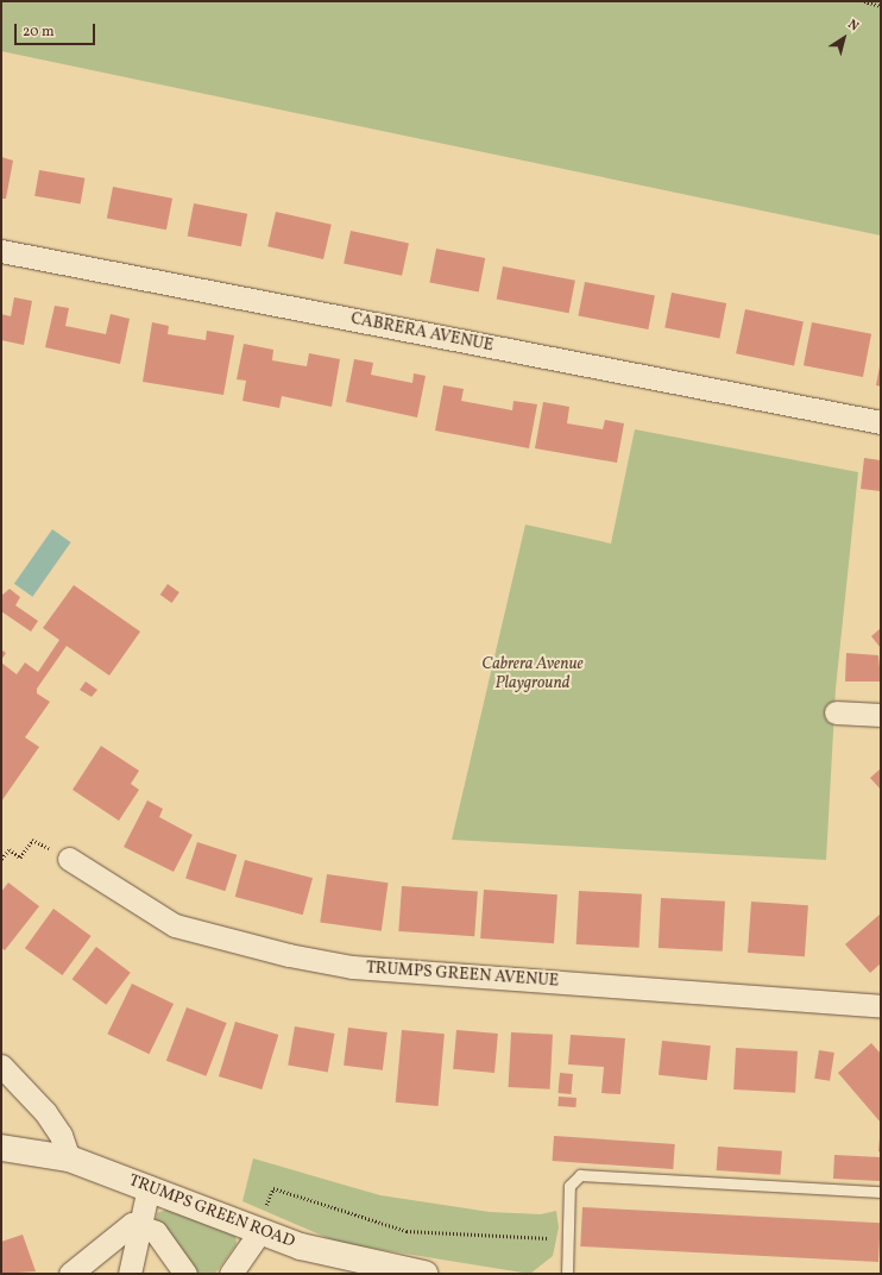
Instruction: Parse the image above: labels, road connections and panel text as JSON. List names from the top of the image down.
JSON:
{
  "streets": {
    "street": ["CABRERA AVENUE", "TRUMPS GREEN AVENUE", "TRUMPS GREEN ROAD"]
  },
  "parks": ["Cabrera Avenue Playground"],
  "scale_bar": "20 m",
  "north": "top right"
}
